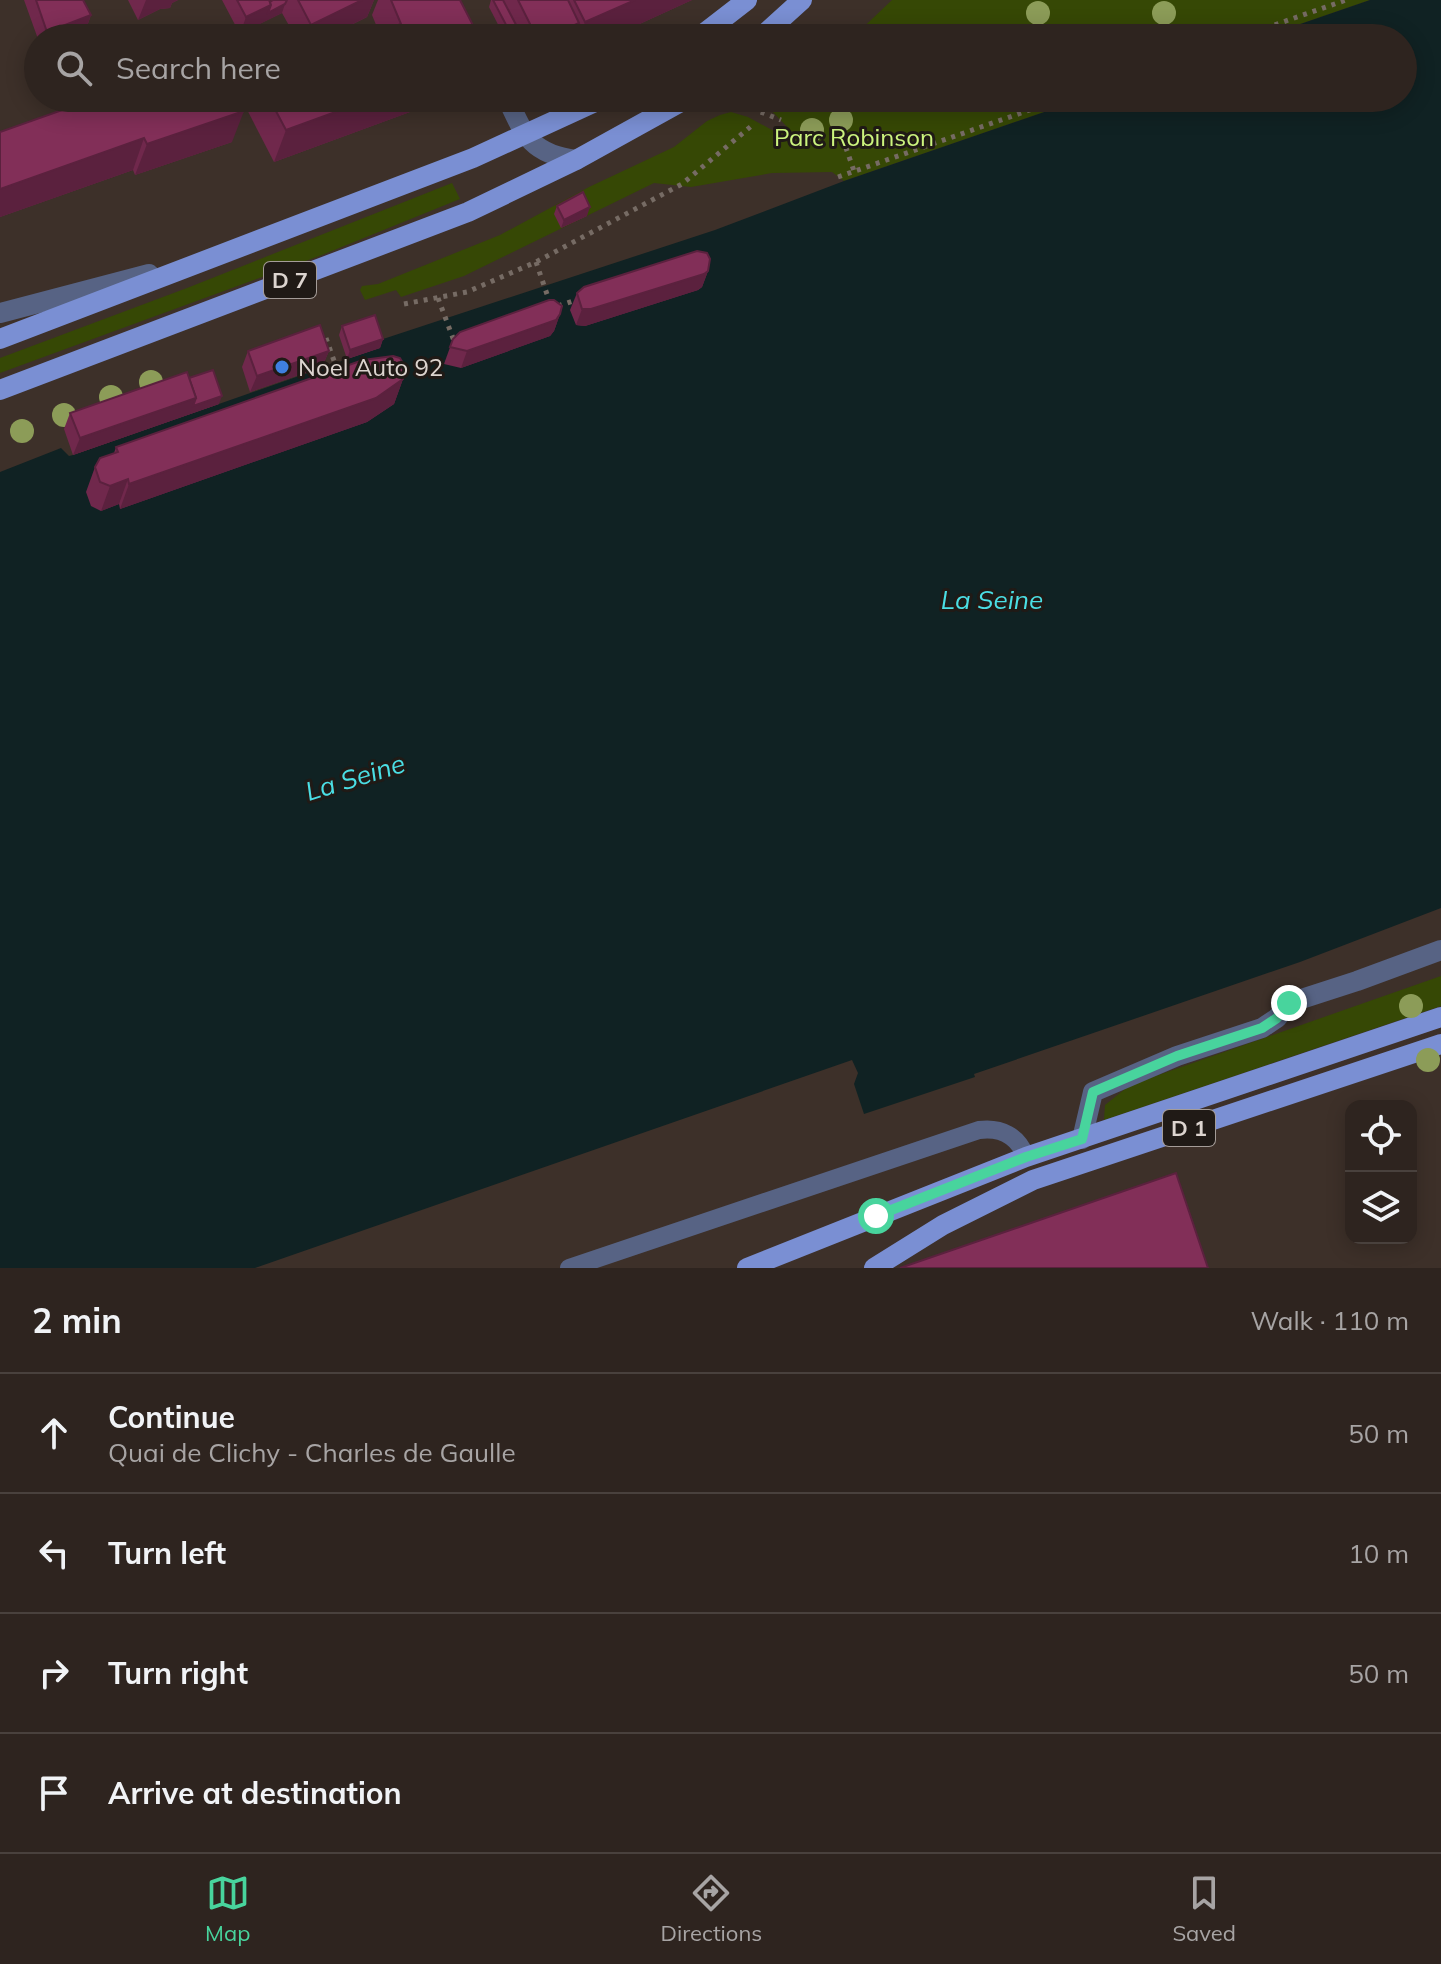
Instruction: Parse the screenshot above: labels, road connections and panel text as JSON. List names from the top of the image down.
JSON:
{
  "streets": {
    "main road": ["D 7", "D 1"]
  },
  "water": ["La Seine"],
  "parks": ["Parc Robinson"],
  "places": ["Noel Auto 92"],
  "page": {
    "search": "Search here",
    "heading": ["2 min", "Walk · 110 m"],
    "list": [
      ["Continue", "Quai de Clichy - Charles de Gaulle", "50 m"],
      ["Turn left", "10 m"],
      ["Turn right", "50 m"],
      "Arrive at destination"
    ],
    "nav": ["Map", "Directions", "Saved"]
  }
}
